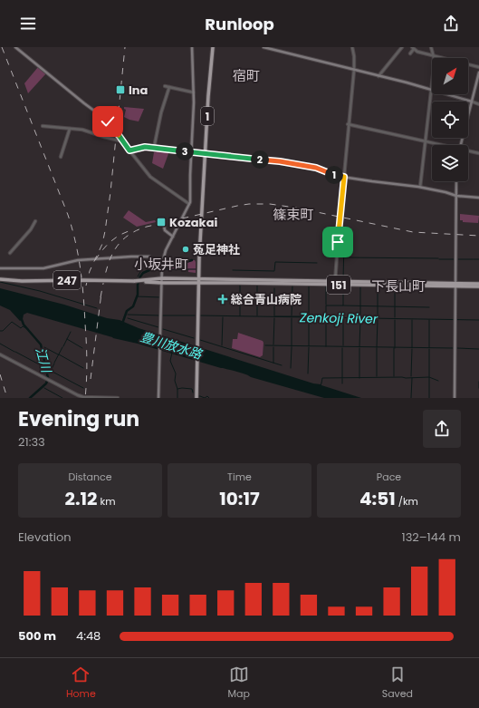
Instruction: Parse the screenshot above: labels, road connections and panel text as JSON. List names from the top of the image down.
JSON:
{
  "streets": {
    "highway": ["1", "247", "151"]
  },
  "crossings": [
    ["1", "247"],
    ["1", "151"],
    ["247", "151"]
  ],
  "districts": [
    "宿町",
    "篠束町",
    "小坂井町",
    "下長山町"
  ],
  "water": ["Zenkoji River", "豊川放水路", "江川"],
  "places": {
    "transit": ["Ina", "Kozakai"],
    "other": ["菟足神社"],
    "health": ["総合青山病院"]
  },
  "north": "top right",
  "page": {
    "header": "Runloop",
    "pins": ["3", "2", "1"],
    "heading": ["Evening run", "21:33"],
    "stats": [
      ["Distance", "2.12 km"],
      ["Time", "10:17"],
      ["Pace", "4:51 /km"]
    ],
    "chart": ["Elevation", "132–144 m"],
    "list": [
      {
        "name": "500 m",
        "note": "4:48"
      }
    ],
    "tabs": ["Home", "Map", "Saved"]
  }
}
